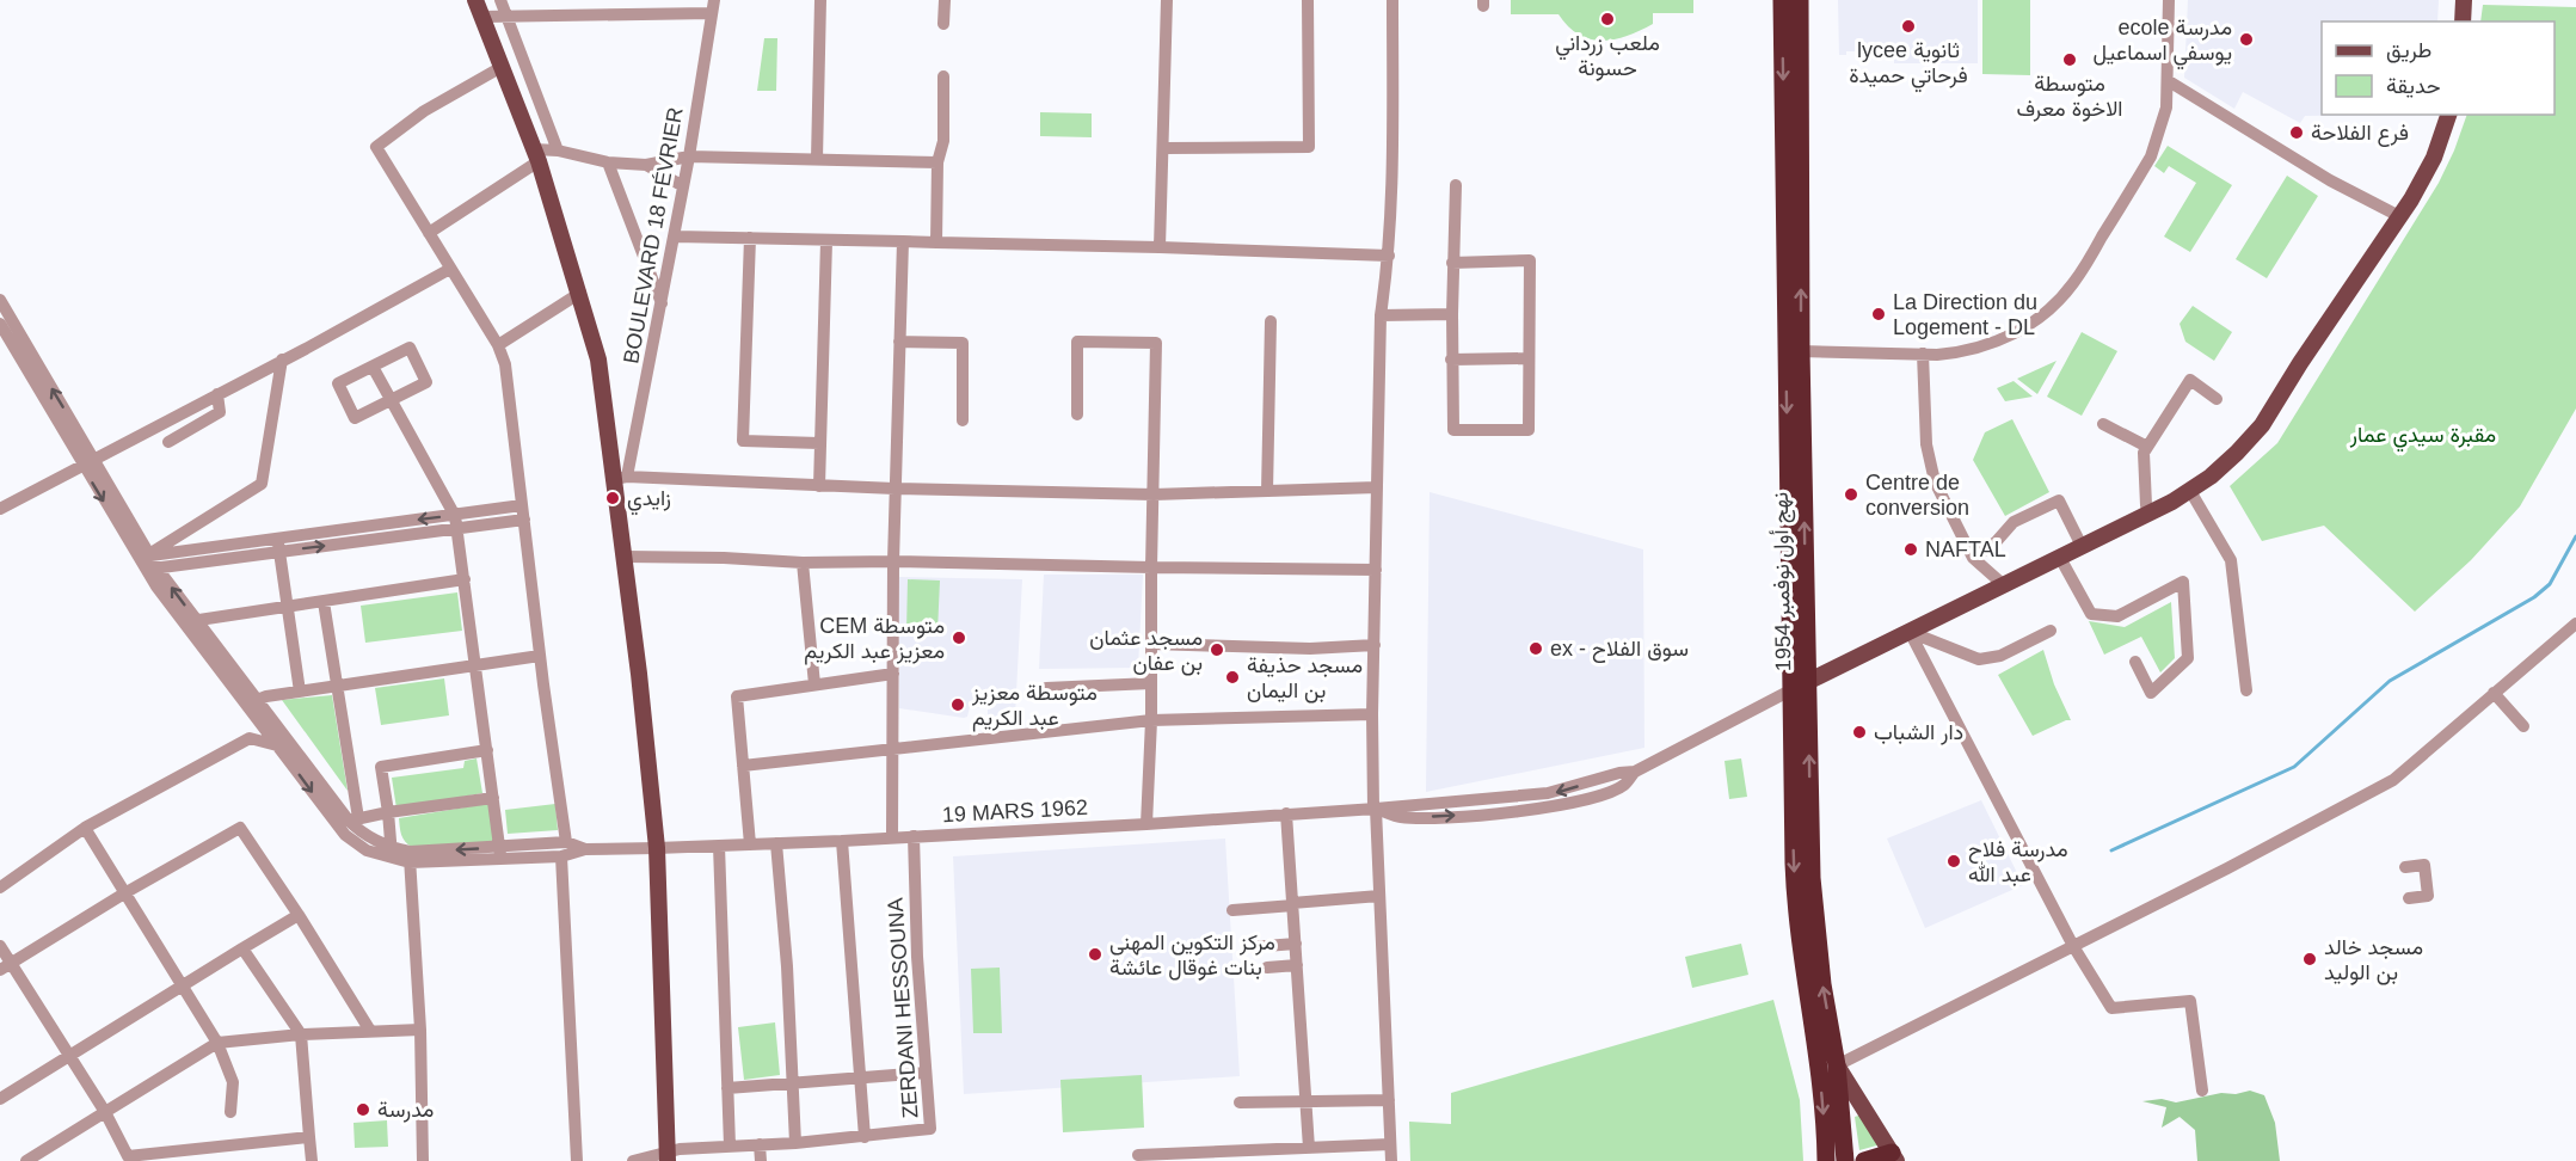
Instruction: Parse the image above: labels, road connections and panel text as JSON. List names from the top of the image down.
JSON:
{
  "streets": {
    "highway": ["نهج أول نوفمبر 1954"],
    "street": ["BOULEVARD 18 FÉVRIER", "19 MARS 1962", "ZERDANI HESSOUNA"]
  },
  "crossings": [
    ["نهج أول نوفمبر 1954", "19 MARS 1962"],
    ["19 MARS 1962", "ZERDANI HESSOUNA"]
  ],
  "parks": ["مقبرة سيدي عمار"],
  "places": [
    "ملعب زرداني حسونة",
    "lycee ثانوية فرحاتي حميدة",
    "ecole مدرسة يوسفي اسماعيل",
    "متوسطة الاخوة معرف",
    "فرع الفلاحة",
    "La Direction du Logement - DL",
    "Centre de conversion",
    "زايدي",
    "NAFTAL",
    "CEM متوسطة معزيز عبد الكريم",
    "ex - سوق الفلاح",
    "مسجد عثمان بن عفان",
    "مسجد حذيفة بن اليمان",
    "متوسطة معزيز عبد الكريم",
    "دار الشباب",
    "مدرسة فلاح عبد الله",
    "مركز التكوين المهني بنات غوقال عائشة",
    "مسجد خالد بن الوليد",
    "مدرسة"
  ],
  "legend": ["طريق", "حديقة"]
}
